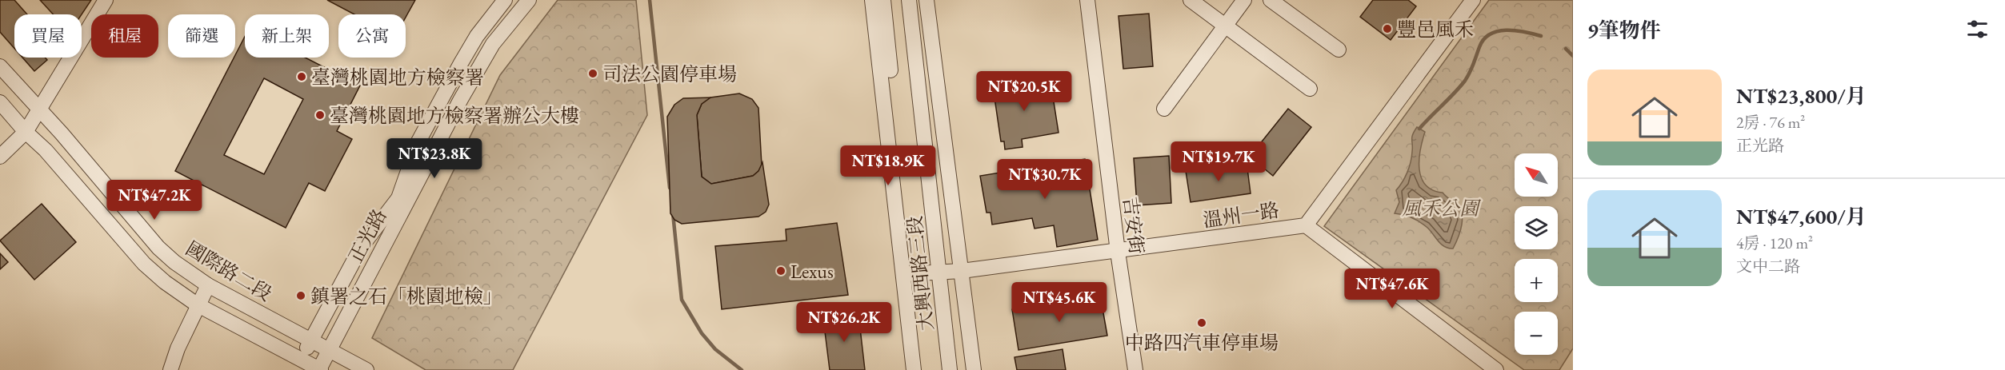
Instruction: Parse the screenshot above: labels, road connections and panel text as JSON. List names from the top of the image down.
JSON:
{
  "streets": {
    "street": [
      "溫州一路",
      "吉安街",
      "正光路",
      "國際路二段",
      "大興西路三段"
    ]
  },
  "crossings": [
    ["溫州一路", "吉安街"],
    ["溫州一路", "大興西路三段"],
    ["正光路", "國際路二段"]
  ],
  "parks": ["風禾公園"],
  "places": [
    "豐邑風禾",
    "司法公園停車場",
    "臺灣桃園地方檢察署",
    "臺灣桃園地方檢察署辦公大樓",
    "Lexus",
    "鎮署之石「桃園地檢」",
    "中路四汽車停車場"
  ],
  "north": "top left",
  "page": {
    "heading": "9筆物件",
    "chip": [
      "買屋",
      "租屋",
      "篩選",
      "新上架",
      "公寓"
    ],
    "list": [
      {
        "name": "NT$23,800/月",
        "note": "2房 · 76 m² · 正光路"
      },
      {
        "name": "NT$47,600/月",
        "note": "4房 · 120 m² · 文中二路"
      }
    ],
    "price": [
      "NT$20.5K",
      "NT$23.8K",
      "NT$19.7K",
      "NT$18.9K",
      "NT$30.7K",
      "NT$47.2K",
      "NT$47.6K",
      "NT$45.6K",
      "NT$26.2K"
    ],
    "map_buttons": ["+", "−"]
  }
}
